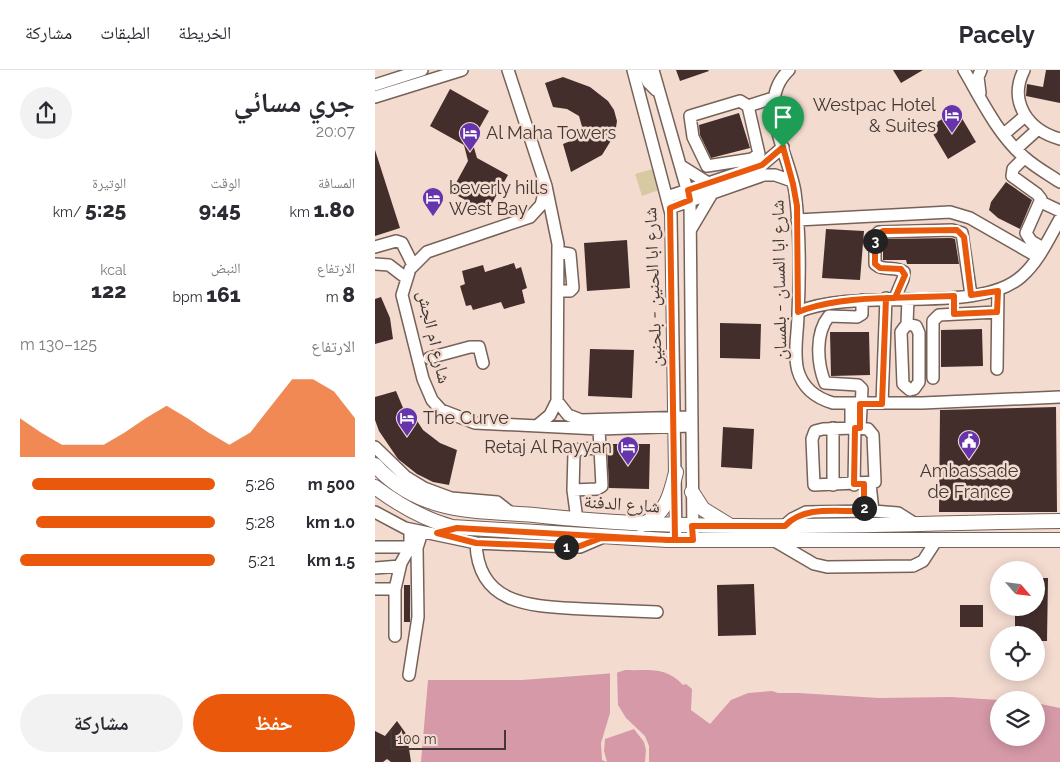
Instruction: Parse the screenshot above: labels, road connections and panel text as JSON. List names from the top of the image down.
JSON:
{
  "streets": {
    "main road": ["شارع الدفنة"],
    "street": ["شارع ابا المسان - بلمسان", "شارع ابا الحنين - بلحنين", "شارع ام الجش"]
  },
  "crossings": [
    ["شارع ابا المسان - بلمسان", "شارع ابا الحنين - بلحنين"],
    ["شارع ابا الحنين - بلحنين", "شارع الدفنة"]
  ],
  "places": {
    "hotel": [
      "Westpac Hotel & Suites",
      "Al Maha Towers",
      "beverly hills West Bay",
      "The Curve",
      "Retaj Al Rayyan"
    ],
    "public building": ["Ambassade de France"]
  },
  "scale_bar": "100 m",
  "north": "bottom right",
  "page": {
    "header": "Pacely",
    "nav": ["الخريطة", "الطبقات", "مشاركة"],
    "heading": ["جري مسائي", "20:07"],
    "stats": [
      ["المسافة", "1.80 km"],
      ["الوقت", "9:45"],
      ["الوتيرة", "5:25 /km"],
      ["الارتفاع", "8 m"],
      ["النبض", "161 bpm"],
      ["kcal", "122"]
    ],
    "pins": ["3", "2", "1"],
    "chart": ["الارتفاع", "125–130 m"],
    "list": [
      {
        "name": "500 m",
        "note": "5:26"
      },
      {
        "name": "1.0 km",
        "note": "5:28"
      },
      {
        "name": "1.5 km",
        "note": "5:21"
      }
    ],
    "buttons": ["حفظ", "مشاركة"],
    "scale": "100 m"
  }
}
